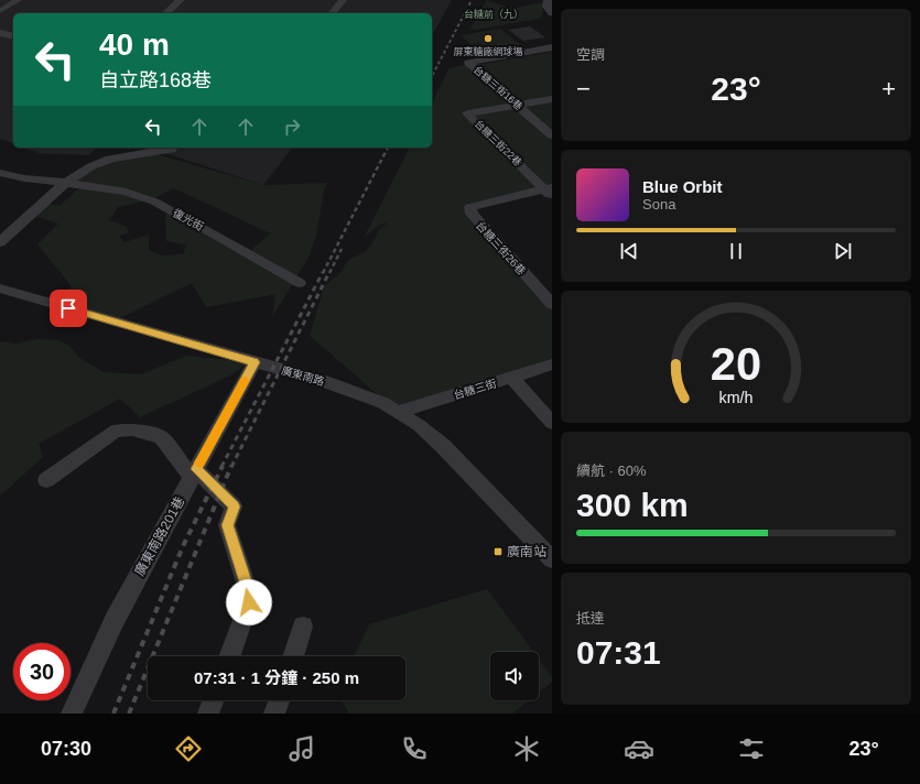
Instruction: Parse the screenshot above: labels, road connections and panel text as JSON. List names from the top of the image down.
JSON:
{
  "streets": {
    "street": [
      "台糖三街16巷",
      "台糖三街22巷",
      "復光街",
      "台糖三街26巷",
      "廣東南路",
      "台糖三街",
      "廣東南路201巷"
    ]
  },
  "crossings": [
    ["台糖三街16巷", "台糖三街22巷"],
    ["台糖三街22巷", "台糖三街26巷"],
    ["廣東南路", "台糖三街"],
    ["廣東南路", "廣東南路201巷"]
  ],
  "parks": ["台糖前（九）"],
  "places": {
    "other": ["屏東糖廠網球場"],
    "transit": ["廣南站"]
  },
  "page": {
    "tile": [
      "空調",
      ["續航 · 60%", "300 km"],
      ["抵達", "07:31"]
    ],
    "turn": ["40 m", "自立路168巷"],
    "heat": ["−", "23°", "+"],
    "song": ["Blue Orbit", "Sona"],
    "limit": "30",
    "trip": "07:31 · 1 分鐘 · 250 m",
    "tabs": ["07:30", "23°"],
    "gauge": ["20", "km/h"]
  }
}
